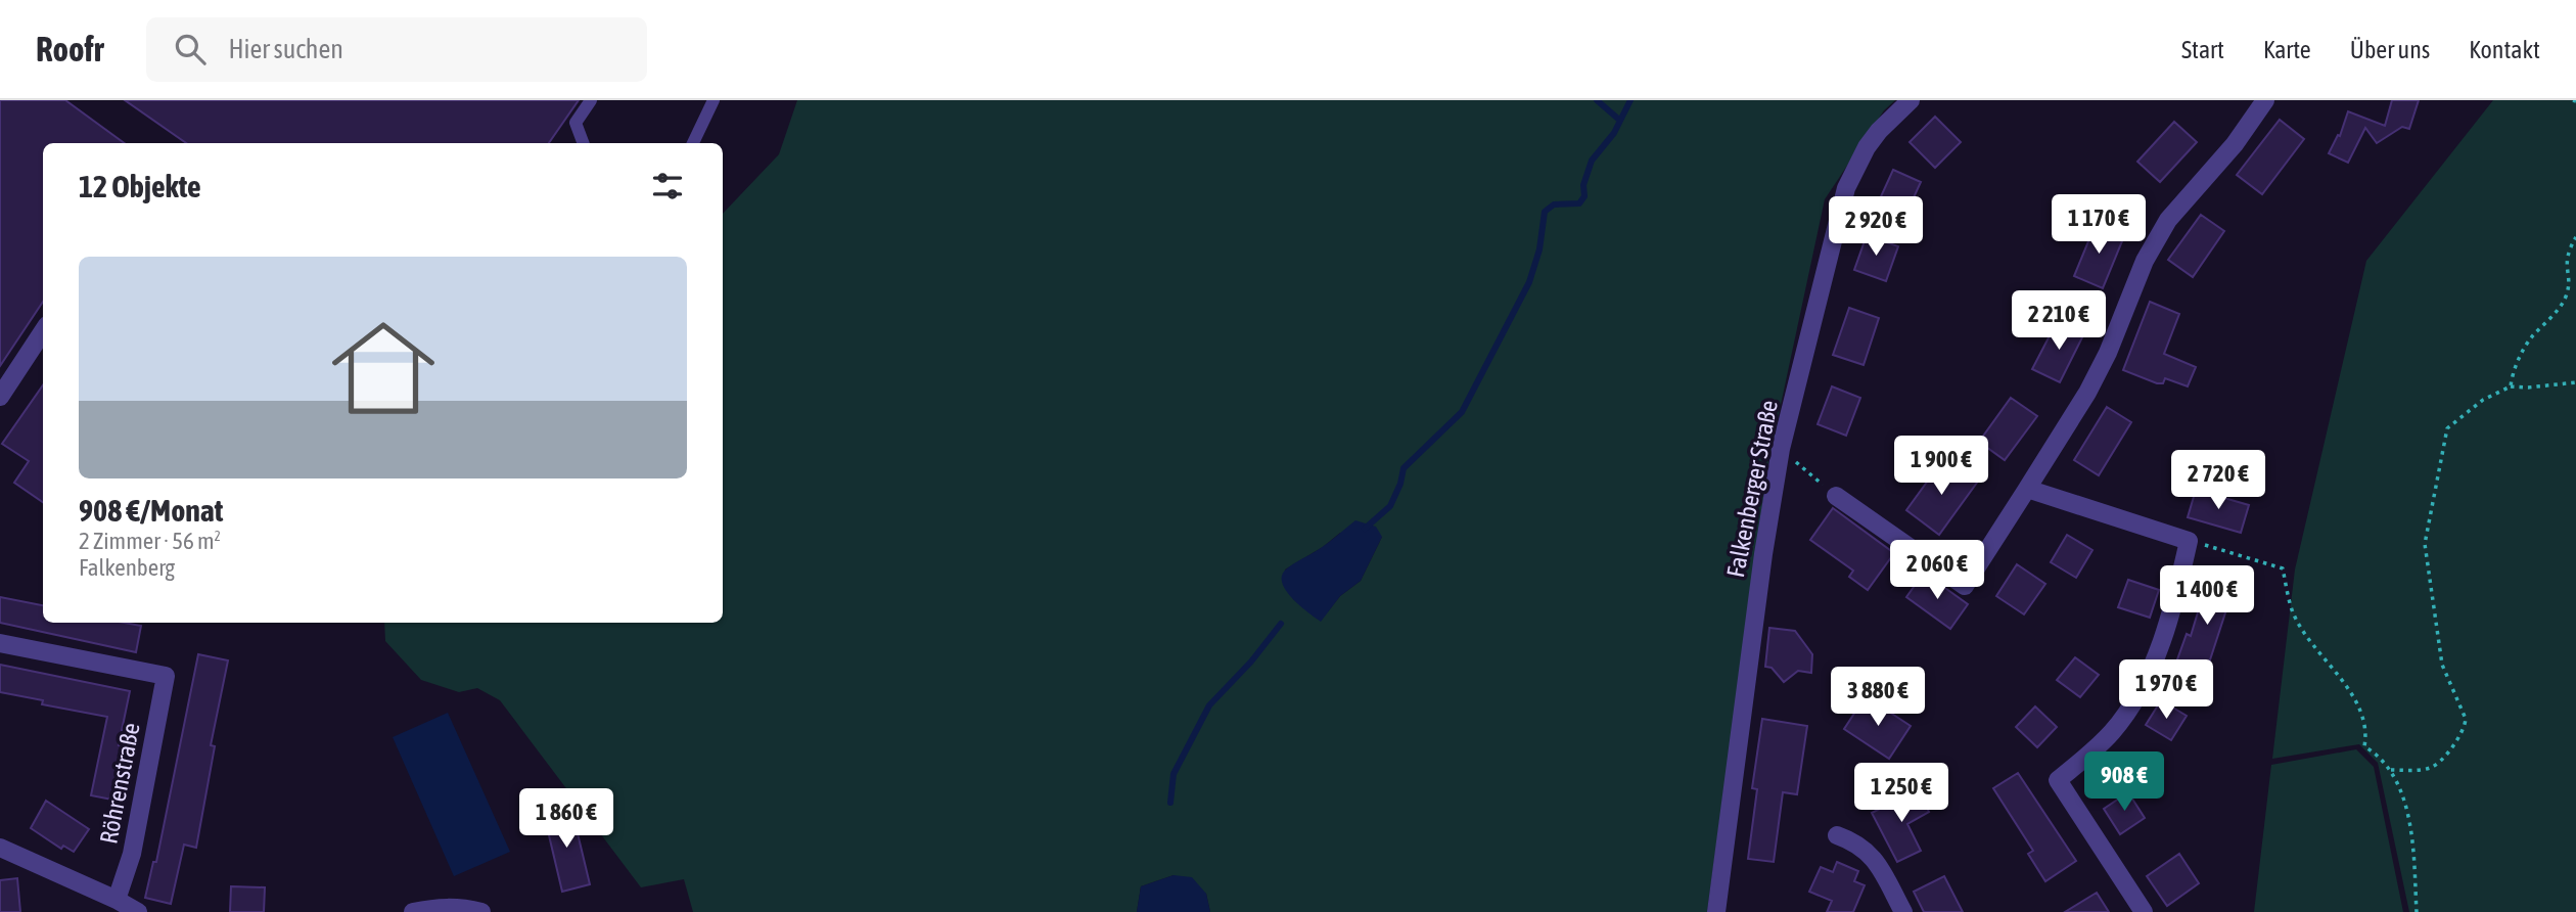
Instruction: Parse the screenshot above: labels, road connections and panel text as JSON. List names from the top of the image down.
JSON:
{
  "streets": {
    "street": ["Falkenberger Straße", "Röhrenstraße"]
  },
  "page": {
    "header": "Roofr",
    "search": "Hier suchen",
    "nav": [
      "Start",
      "Karte",
      "Über uns",
      "Kontakt"
    ],
    "heading": "12 Objekte",
    "price": [
      "1 170 €",
      "2 920 €",
      "2 210 €",
      "1 900 €",
      "2 720 €",
      "2 060 €",
      "1 400 €",
      "1 970 €",
      "3 880 €",
      "908 €",
      "1 250 €",
      "1 860 €"
    ],
    "list": [
      {
        "name": "908 €/Monat",
        "note": "2 Zimmer · 56 m² · Falkenberg"
      }
    ]
  }
}
